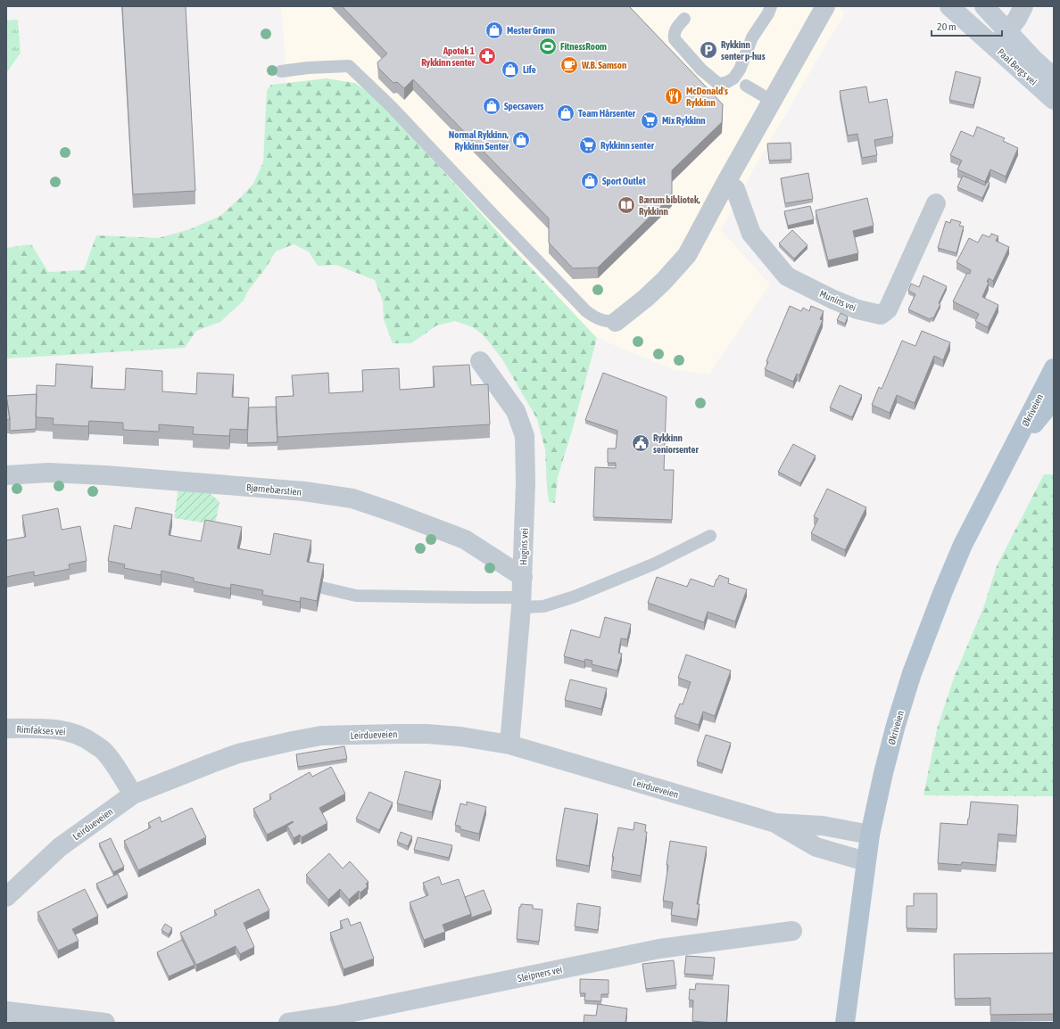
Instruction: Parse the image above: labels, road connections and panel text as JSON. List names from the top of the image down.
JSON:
{
  "streets": {
    "main road": ["Økriveien"],
    "street": [
      "Paal Bergs vei",
      "Munins vei",
      "Bjørnebærstien",
      "Hugins vei",
      "Rimfakses vei",
      "Leirdueveien",
      "Sleipners vei"
    ]
  },
  "crossings": [
    ["Økriveien", "Leirdueveien"],
    ["Bjørnebærstien", "Hugins vei"],
    ["Hugins vei", "Leirdueveien"],
    ["Rimfakses vei", "Leirdueveien"]
  ],
  "places": {
    "shop": [
      "Mester Grønn",
      "Life",
      "Specsavers",
      "Team Hårsenter",
      "Normal Rykkinn, Rykkinn Senter",
      "Sport Outlet"
    ],
    "sports": ["FitnessRoom"],
    "parking": ["Rykkinn senter p-hus"],
    "pharmacy": ["Apotek 1 Rykkinn senter"],
    "cafe": ["W.B. Samson"],
    "restaurant": ["McDonald's Rykkinn"],
    "supermarket": ["Mix Rykkinn", "Rykkinn senter"],
    "library": ["Bærum bibliotek, Rykkinn"],
    "public building": ["Rykkinn seniorsenter"]
  },
  "scale_bar": "20 m"
}
